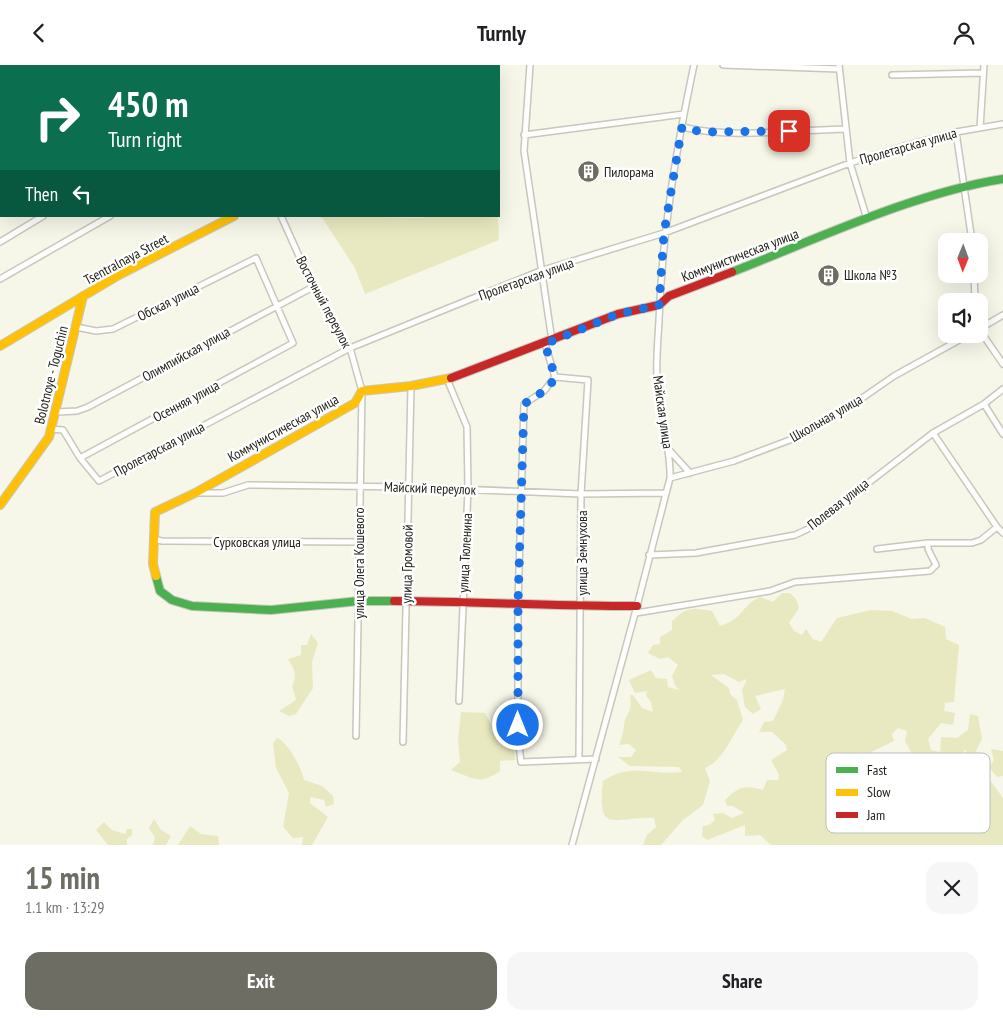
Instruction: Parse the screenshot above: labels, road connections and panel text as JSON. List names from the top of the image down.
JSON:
{
  "streets": {
    "street": [
      "Пролетарская улица",
      "Коммунистическая улица",
      "Tsentralnaya Street",
      "Обская улица",
      "Восточный переулок",
      "Олимпийская улица",
      "Bolotnoye - Toguchin",
      "Осенняя улица",
      "Майская улица",
      "Школьная улица",
      "Майский переулок",
      "Полевая улица",
      "Сурковская улица",
      "улица Тюленина",
      "улица Земнухова",
      "улица Олега Кошевого",
      "улица Громовой"
    ]
  },
  "crossings": [
    ["Пролетарская улица", "Восточный переулок"],
    ["Пролетарская улица", "Осенняя улица"],
    ["Пролетарская улица", "Майская улица"],
    ["Коммунистическая улица", "Восточный переулок"],
    ["Коммунистическая улица", "Майская улица"],
    ["Коммунистическая улица", "Майский переулок"],
    ["Коммунистическая улица", "Сурковская улица"],
    ["Коммунистическая улица", "улица Тюленина"],
    ["Коммунистическая улица", "улица Олега Кошевого"],
    ["Коммунистическая улица", "улица Громовой"],
    ["Tsentralnaya Street", "Bolotnoye - Toguchin"],
    ["Обская улица", "Олимпийская улица"],
    ["Обская улица", "Bolotnoye - Toguchin"],
    ["Обская улица", "Осенняя улица"],
    ["Восточный переулок", "Олимпийская улица"],
    ["Восточный переулок", "улица Олега Кошевого"],
    ["Олимпийская улица", "Bolotnoye - Toguchin"],
    ["Олимпийская улица", "Осенняя улица"],
    ["Майская улица", "Школьная улица"],
    ["Майская улица", "Майский переулок"],
    ["Майская улица", "Полевая улица"],
    ["Майский переулок", "улица Тюленина"],
    ["Майский переулок", "улица Земнухова"],
    ["Майский переулок", "улица Олега Кошевого"],
    ["Майский переулок", "улица Громовой"],
    ["Сурковская улица", "улица Олега Кошевого"]
  ],
  "places": {
    "building": ["Пилорама", "Школа №3"]
  },
  "legend": ["Fast", "Slow", "Jam"],
  "north": "bottom",
  "page": {
    "header": "Turnly",
    "turn": ["450 m", "Turn right"],
    "then": "Then",
    "heading": ["15 min", "1.1 km · 13:29"],
    "buttons": ["Exit", "Share"]
  }
}
